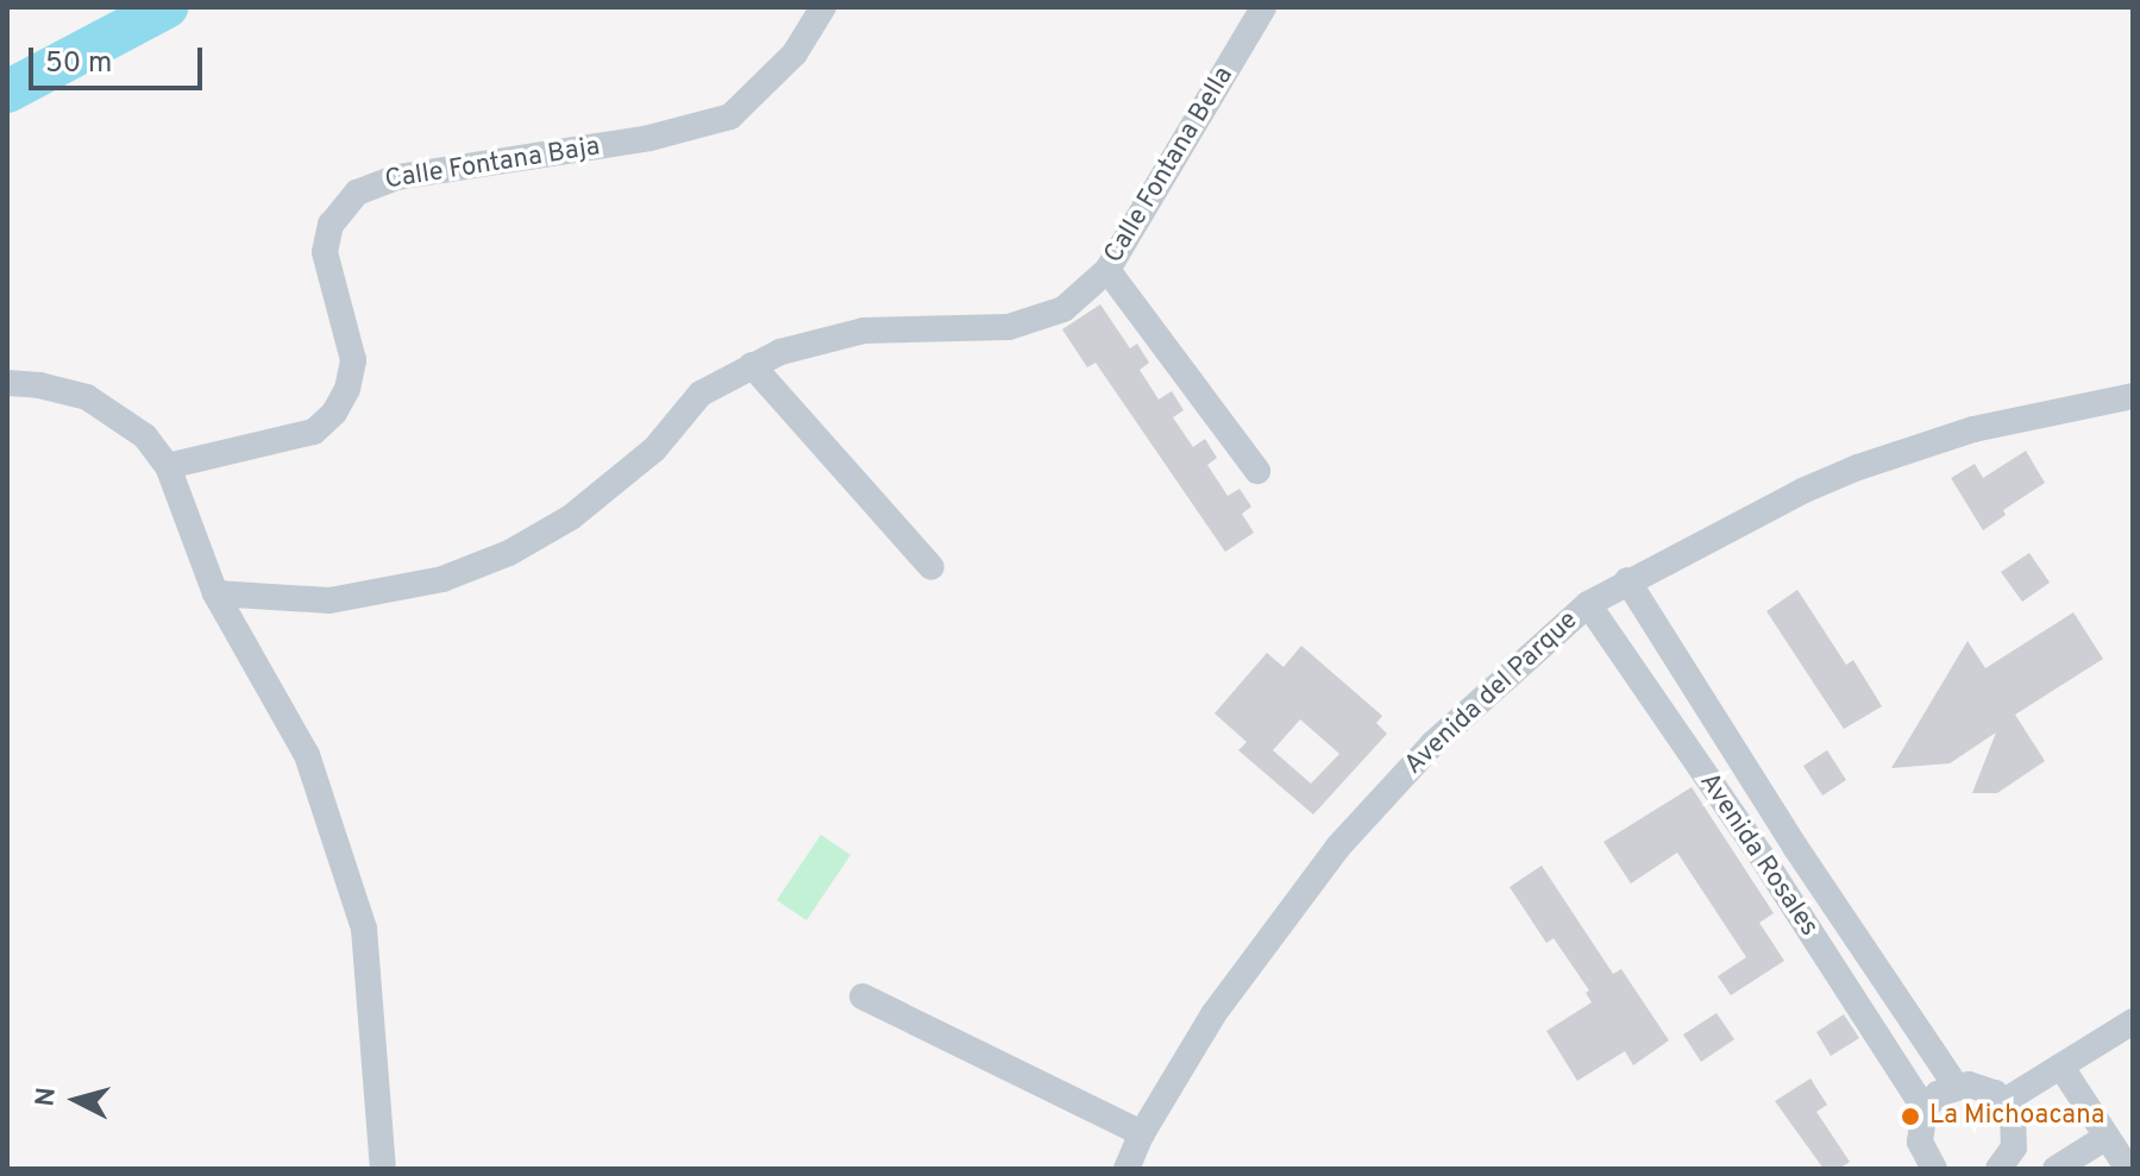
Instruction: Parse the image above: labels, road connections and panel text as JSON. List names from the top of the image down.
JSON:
{
  "streets": {
    "street": [
      "Calle Fontana Baja",
      "Calle Fontana Bella",
      "Avenida del Parque",
      "Avenida Rosales"
    ]
  },
  "crossings": [
    ["Avenida del Parque", "Avenida Rosales"]
  ],
  "places": ["La Michoacana"],
  "scale_bar": "50 m",
  "north": "left"
}
